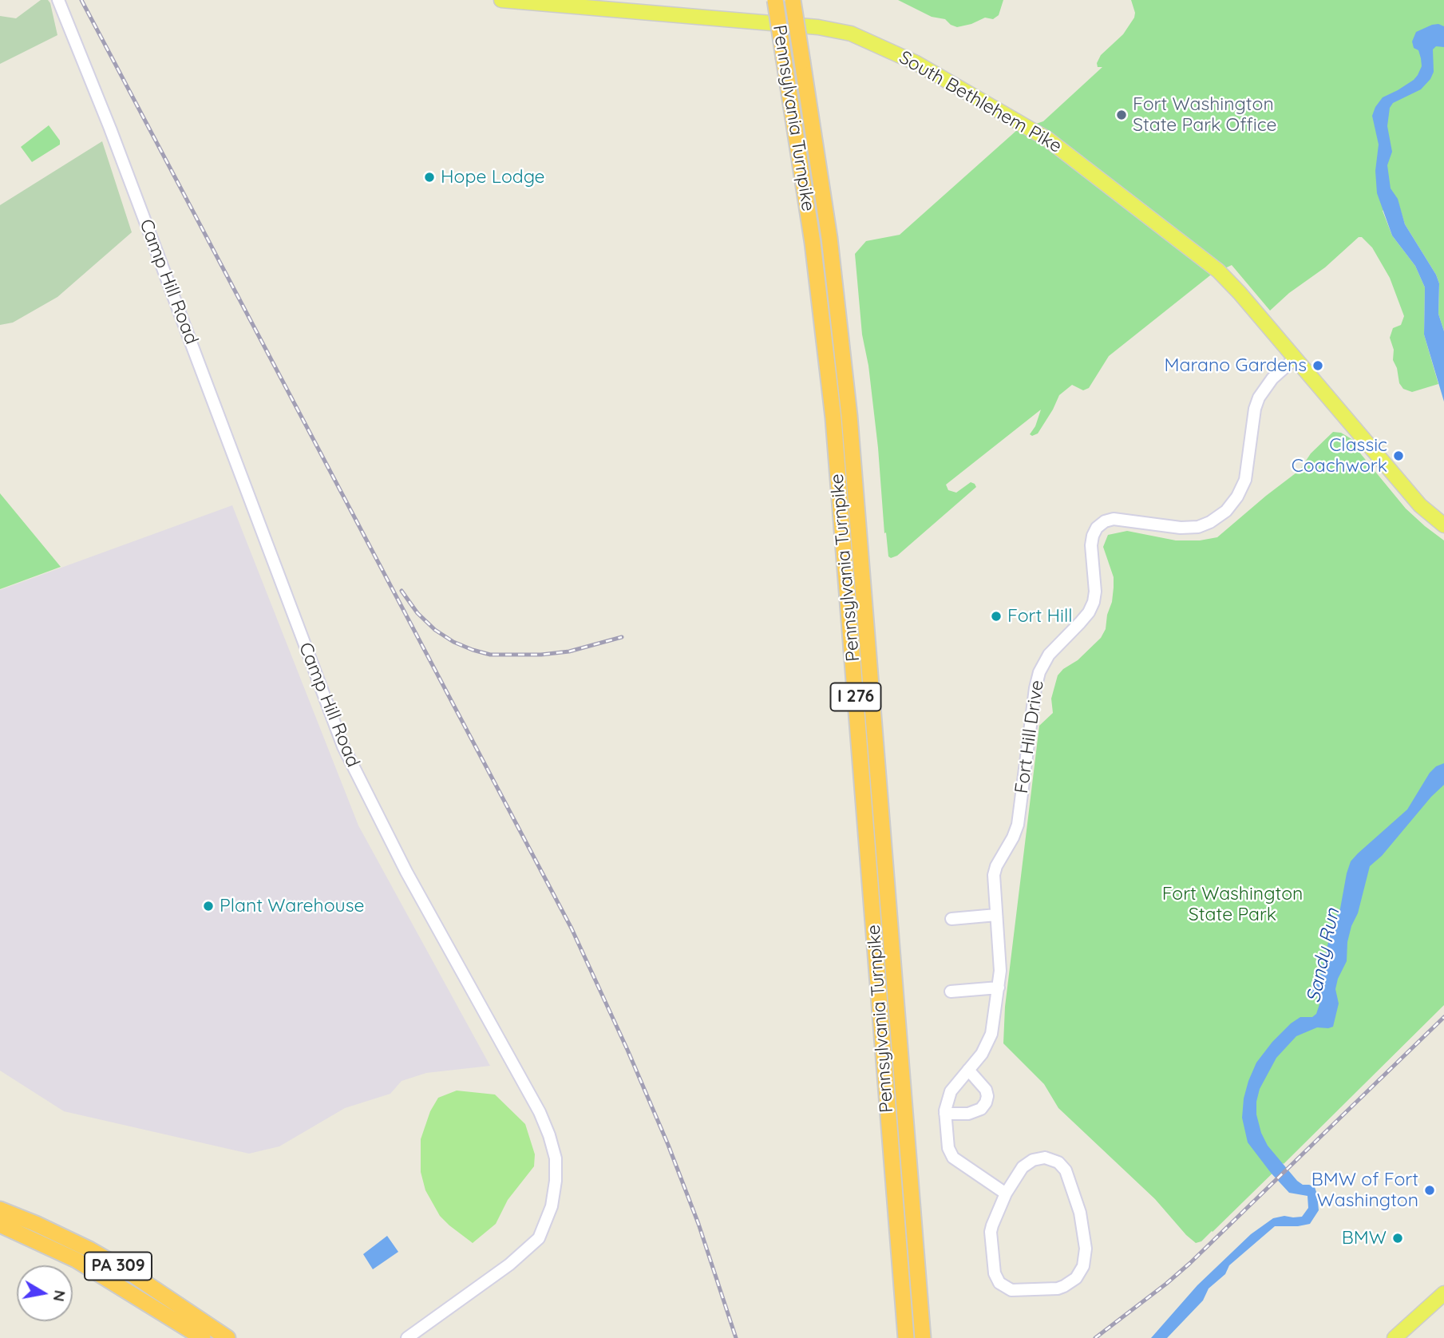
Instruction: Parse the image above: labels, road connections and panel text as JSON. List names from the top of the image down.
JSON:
{
  "streets": {
    "highway": ["Pennsylvania Turnpike", "I 276", "PA 309"],
    "main road": ["South Bethlehem Pike"],
    "street": ["Camp Hill Road", "Fort Hill Drive"]
  },
  "crossings": [
    ["South Bethlehem Pike", "Fort Hill Drive"]
  ],
  "water": ["Sandy Run"],
  "parks": ["Fort Washington State Park"],
  "places": [
    "Fort Washington State Park Office",
    "Hope Lodge",
    "Marano Gardens",
    "Classic Coachwork",
    "Fort Hill",
    "Plant Warehouse",
    "BMW of Fort Washington",
    "BMW"
  ],
  "north": "right"
}
